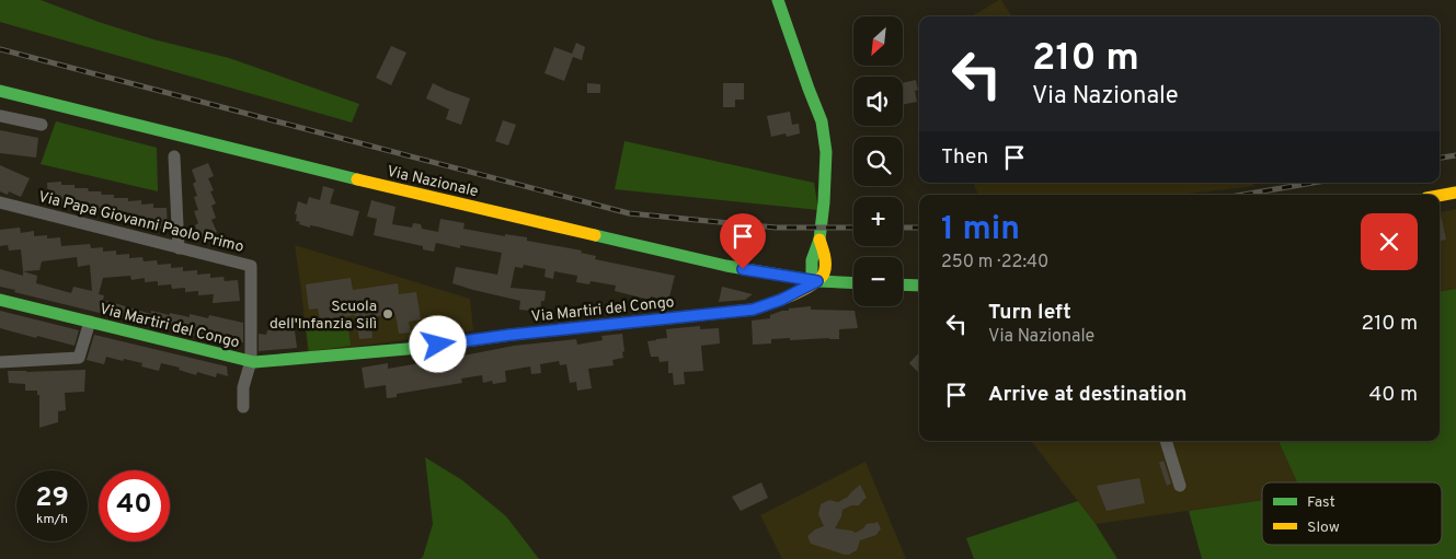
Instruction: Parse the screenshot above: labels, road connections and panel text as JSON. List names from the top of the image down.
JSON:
{
  "streets": {
    "street": ["Via Nazionale", "Via Papa Giovanni Paolo Primo", "Via Martiri del Congo"]
  },
  "crossings": [
    ["Via Nazionale", "Via Martiri del Congo"],
    ["Via Papa Giovanni Paolo Primo", "Via Martiri del Congo"]
  ],
  "places": ["Scuola dell'Infanzia Silì"],
  "legend": ["Fast", "Slow"],
  "north": "bottom left",
  "page": {
    "map_buttons": ["+", "−"],
    "turn": ["210 m", "Via Nazionale"],
    "then": "Then",
    "heading": ["1 min", "250 m · 22:40"],
    "list": [
      {
        "name": "Turn left",
        "note": "Via Nazionale",
        "value": "210 m"
      },
      {
        "name": "Arrive at destination",
        "value": "40 m"
      }
    ],
    "speed": "29 km/h",
    "limit": "40"
  }
}
